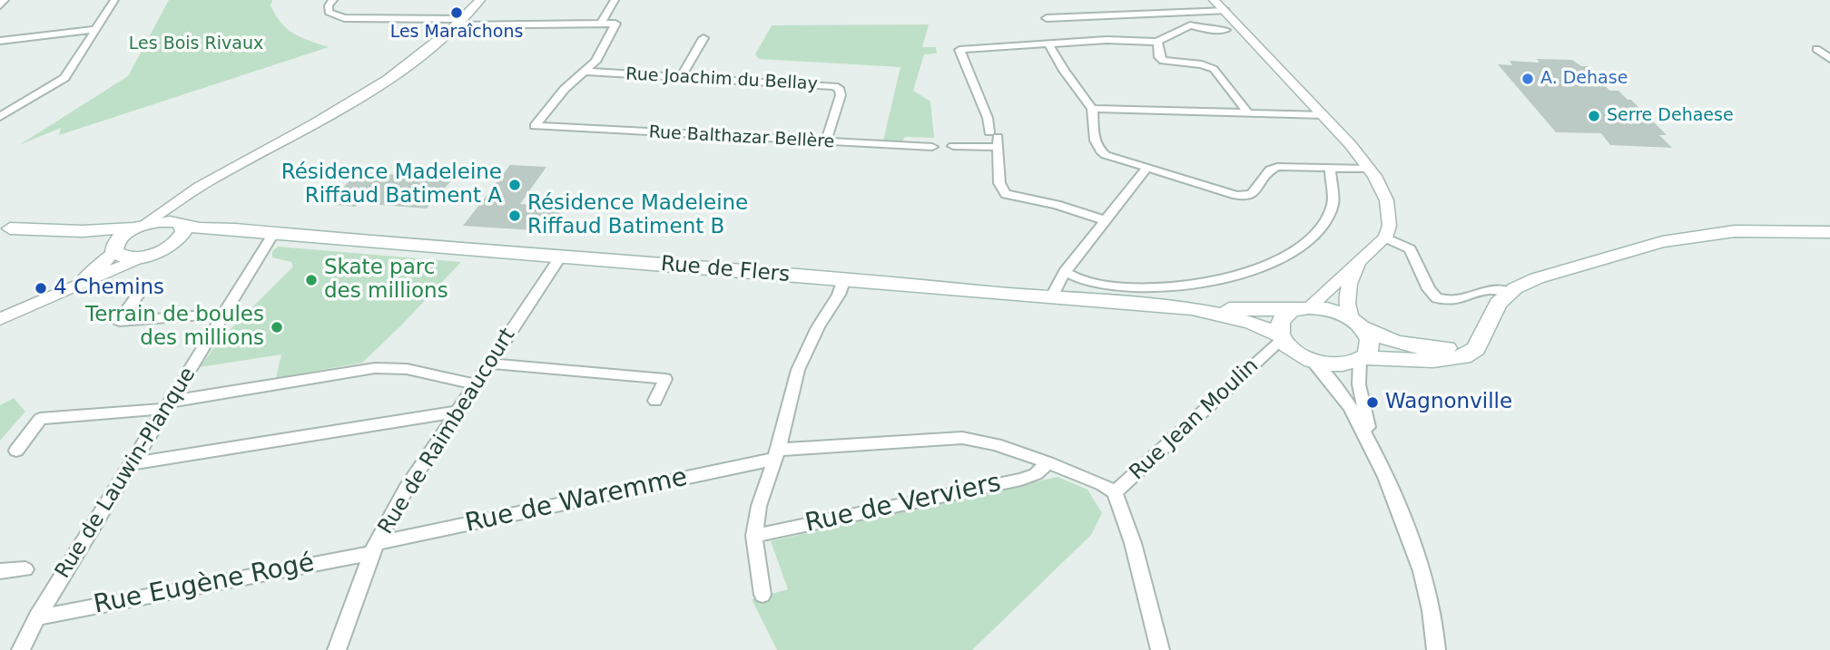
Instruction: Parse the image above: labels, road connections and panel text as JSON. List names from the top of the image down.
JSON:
{
  "streets": {
    "main road": ["Rue de Flers"],
    "street": [
      "Rue Joachim du Bellay",
      "Rue Balthazar Bellère",
      "Rue Jean Moulin",
      "Rue de Raimbeaucourt",
      "Rue de Lauwin-Planque",
      "Rue de Waremme",
      "Rue de Verviers",
      "Rue Eugène Rogé"
    ]
  },
  "crossings": [
    ["Rue Joachim du Bellay", "Rue Balthazar Bellère"],
    ["Rue de Flers", "Rue Jean Moulin"],
    ["Rue de Flers", "Rue de Raimbeaucourt"],
    ["Rue de Flers", "Rue de Lauwin-Planque"],
    ["Rue Jean Moulin", "Rue de Waremme"],
    ["Rue de Raimbeaucourt", "Rue de Waremme"],
    ["Rue de Raimbeaucourt", "Rue Eugène Rogé"],
    ["Rue de Lauwin-Planque", "Rue Eugène Rogé"],
    ["Rue de Waremme", "Rue de Verviers"],
    ["Rue de Waremme", "Rue Eugène Rogé"]
  ],
  "parks": ["Les Bois Rivaux"],
  "places": [
    "Les Maraîchons",
    "A. Dehase",
    "Serre Dehaese",
    "Résidence Madeleine Riffaud Batiment A",
    "Résidence Madeleine Riffaud Batiment B",
    "Skate parc des millions",
    "4 Chemins",
    "Terrain de boules des millions",
    "Wagnonville"
  ]
}
